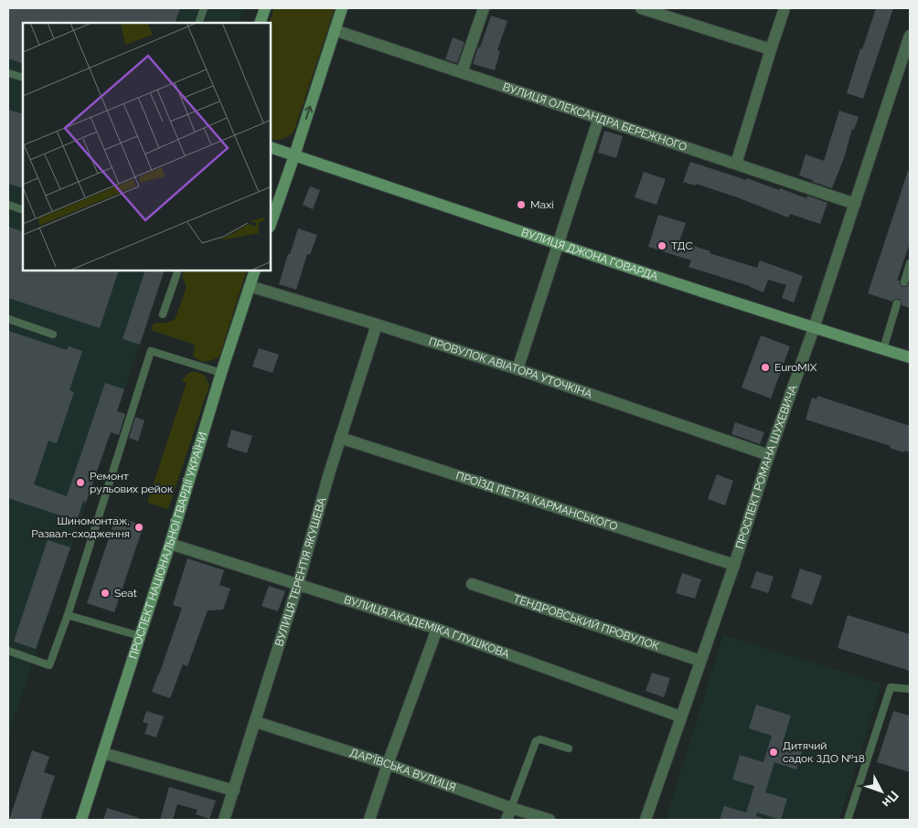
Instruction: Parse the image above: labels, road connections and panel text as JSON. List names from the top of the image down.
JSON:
{
  "streets": {
    "street": [
      "ВУЛИЦЯ ОЛЕКСАНДРА БЕРЕЖНОГО",
      "ВУЛИЦЯ ДЖОНА ГОВАРДА",
      "ПРОВУЛОК АВІАТОРА УТОЧКІНА",
      "ПРОСПЕКТ РОМАНА ШУХЕВИЧА",
      "ПРОЇЗД ПЕТРА КАРМАНСЬКОГО",
      "ПРОСПЕКТ НАЦІОНАЛЬНОЇ ГВАРДІЇ УКРАЇНИ",
      "ВУЛИЦЯ ТЕРЕНТІЯ ЯКУШЕВА",
      "ТЕНДРОВСЬКИЙ ПРОВУЛОК",
      "ВУЛИЦЯ АКАДЕМІКА ГЛУШКОВА",
      "ДАР'ЇВСЬКА ВУЛИЦЯ"
    ]
  },
  "crossings": [
    ["ВУЛИЦЯ ОЛЕКСАНДРА БЕРЕЖНОГО", "ПРОСПЕКТ РОМАНА ШУХЕВИЧА"],
    ["ВУЛИЦЯ ДЖОНА ГОВАРДА", "ПРОСПЕКТ РОМАНА ШУХЕВИЧА"],
    ["ПРОВУЛОК АВІАТОРА УТОЧКІНА", "ПРОСПЕКТ РОМАНА ШУХЕВИЧА"],
    ["ПРОВУЛОК АВІАТОРА УТОЧКІНА", "ПРОСПЕКТ НАЦІОНАЛЬНОЇ ГВАРДІЇ УКРАЇНИ"],
    ["ПРОВУЛОК АВІАТОРА УТОЧКІНА", "ВУЛИЦЯ ТЕРЕНТІЯ ЯКУШЕВА"],
    ["ПРОСПЕКТ РОМАНА ШУХЕВИЧА", "ПРОЇЗД ПЕТРА КАРМАНСЬКОГО"],
    ["ПРОСПЕКТ РОМАНА ШУХЕВИЧА", "ТЕНДРОВСЬКИЙ ПРОВУЛОК"],
    ["ПРОСПЕКТ РОМАНА ШУХЕВИЧА", "ВУЛИЦЯ АКАДЕМІКА ГЛУШКОВА"],
    ["ПРОЇЗД ПЕТРА КАРМАНСЬКОГО", "ВУЛИЦЯ ТЕРЕНТІЯ ЯКУШЕВА"],
    ["ПРОСПЕКТ НАЦІОНАЛЬНОЇ ГВАРДІЇ УКРАЇНИ", "ВУЛИЦЯ АКАДЕМІКА ГЛУШКОВА"],
    ["ВУЛИЦЯ ТЕРЕНТІЯ ЯКУШЕВА", "ВУЛИЦЯ АКАДЕМІКА ГЛУШКОВА"],
    ["ВУЛИЦЯ ТЕРЕНТІЯ ЯКУШЕВА", "ДАР'ЇВСЬКА ВУЛИЦЯ"]
  ],
  "places": [
    "Maxi",
    "ТДС",
    "EuroMIX",
    "Ремонт рульових рейок",
    "Шиномонтаж, Развал-сходження",
    "Seat",
    "Дитячий садок ЗДО №18"
  ],
  "north": "bottom right"
}
